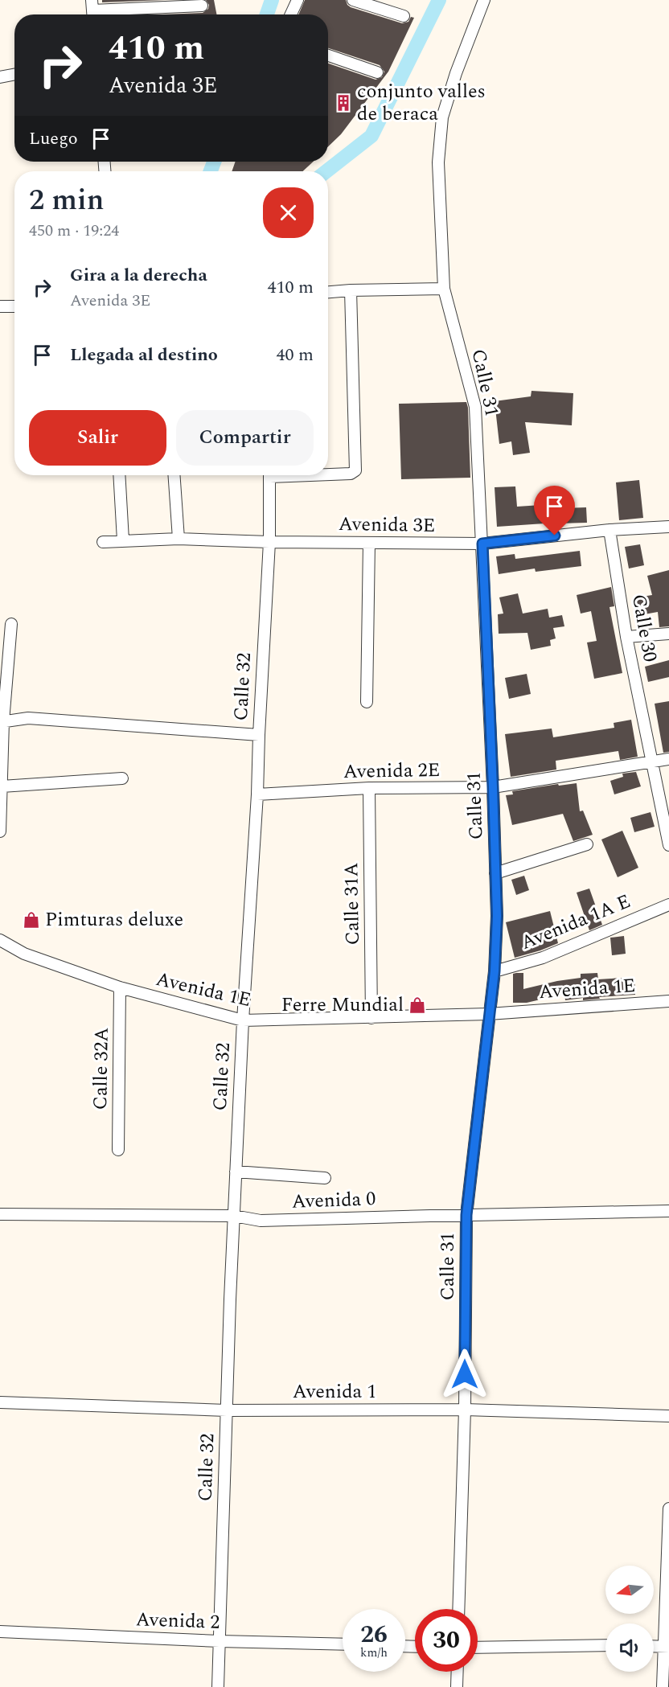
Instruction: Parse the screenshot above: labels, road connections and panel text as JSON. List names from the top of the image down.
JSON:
{
  "streets": {
    "street": [
      "Calle 31",
      "Avenida 3E",
      "Calle 30",
      "Calle 32",
      "Avenida 2E",
      "Calle 31A",
      "Avenida 1A E",
      "Avenida 1E",
      "Calle 32A",
      "Avenida 0",
      "Avenida 1",
      "Avenida 2"
    ]
  },
  "crossings": [
    ["Calle 31", "Avenida 3E"],
    ["Calle 31", "Avenida 2E"],
    ["Calle 31", "Avenida 1A E"],
    ["Calle 31", "Avenida 1E"],
    ["Calle 31", "Avenida 0"],
    ["Calle 31", "Avenida 1"],
    ["Avenida 3E", "Calle 30"],
    ["Avenida 3E", "Calle 32"],
    ["Calle 30", "Avenida 2E"],
    ["Calle 32", "Avenida 2E"],
    ["Calle 32", "Avenida 1E"],
    ["Calle 32", "Avenida 0"],
    ["Calle 32", "Avenida 1"],
    ["Calle 32", "Avenida 2"],
    ["Avenida 2E", "Calle 31A"],
    ["Calle 31A", "Avenida 1E"],
    ["Avenida 1E", "Calle 32A"]
  ],
  "places": {
    "building": ["conjunto valles de beraca"],
    "shop": ["Pimturas deluxe", "Ferre Mundial"]
  },
  "north": "left",
  "page": {
    "turn": ["410 m", "Avenida 3E"],
    "then": "Luego",
    "heading": ["2 min", "450 m · 19:24"],
    "list": [
      {
        "name": "Gira a la derecha",
        "note": "Avenida 3E",
        "value": "410 m"
      },
      {
        "name": "Llegada al destino",
        "value": "40 m"
      }
    ],
    "buttons": ["Salir", "Compartir"],
    "speed": "26 km/h",
    "limit": "30"
  }
}
